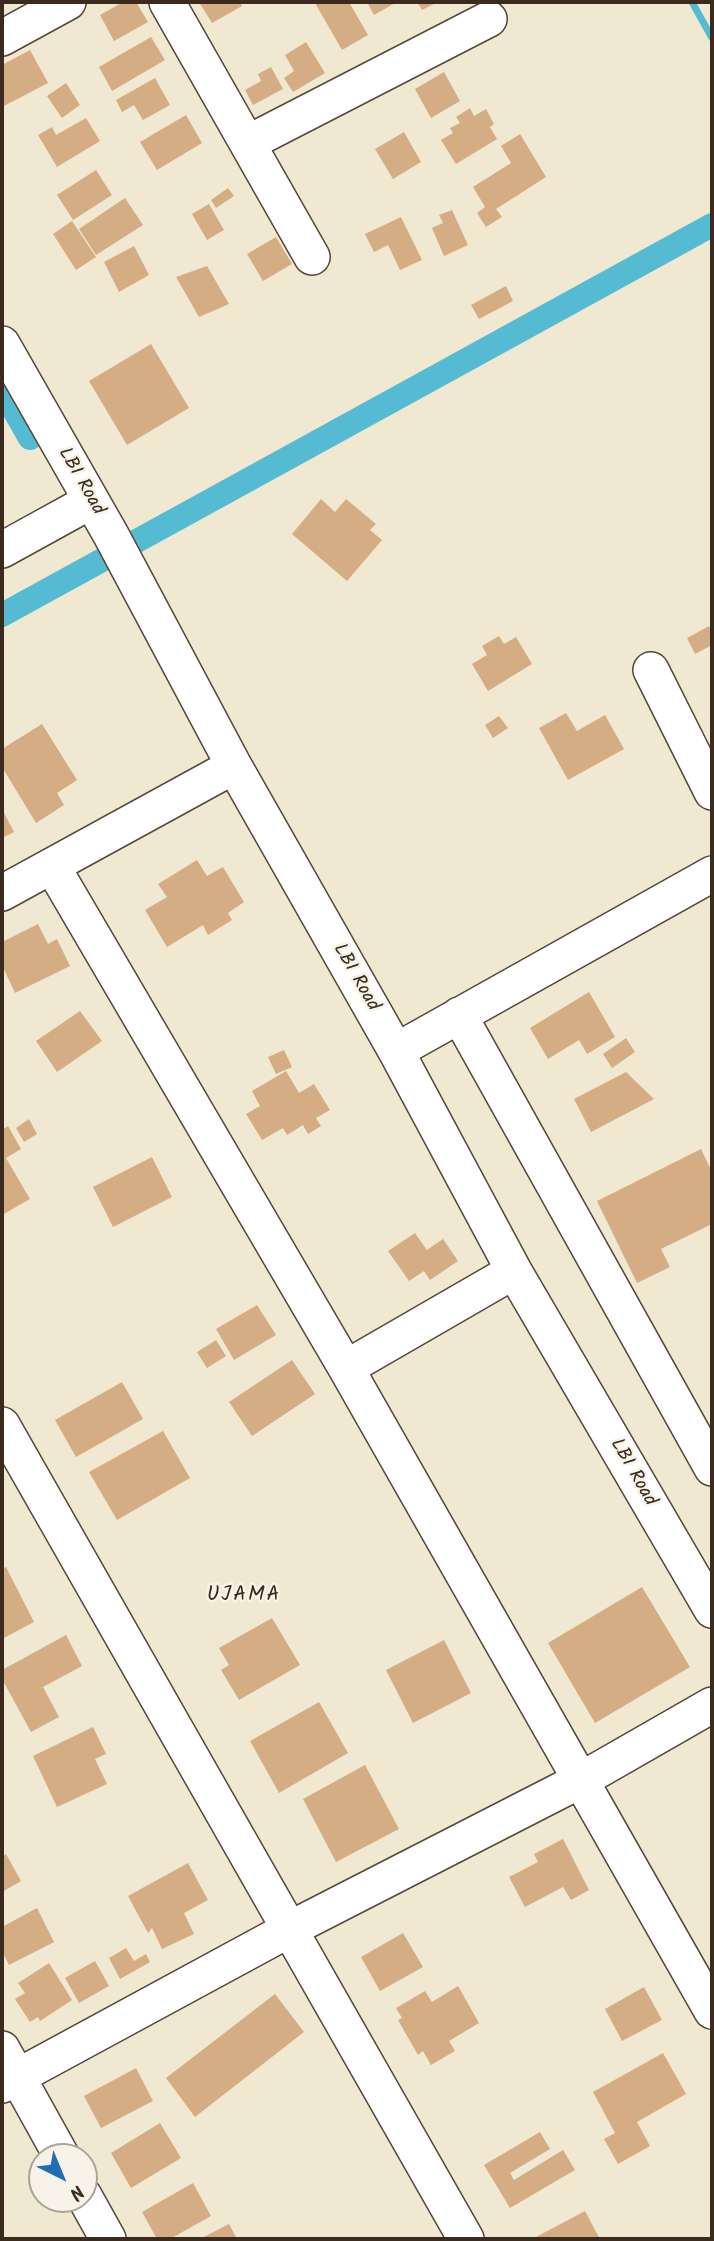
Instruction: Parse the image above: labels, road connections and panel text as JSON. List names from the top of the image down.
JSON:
{
  "streets": {
    "street": ["LBI Road"]
  },
  "districts": ["UJAMA"],
  "north": "bottom right"
}
